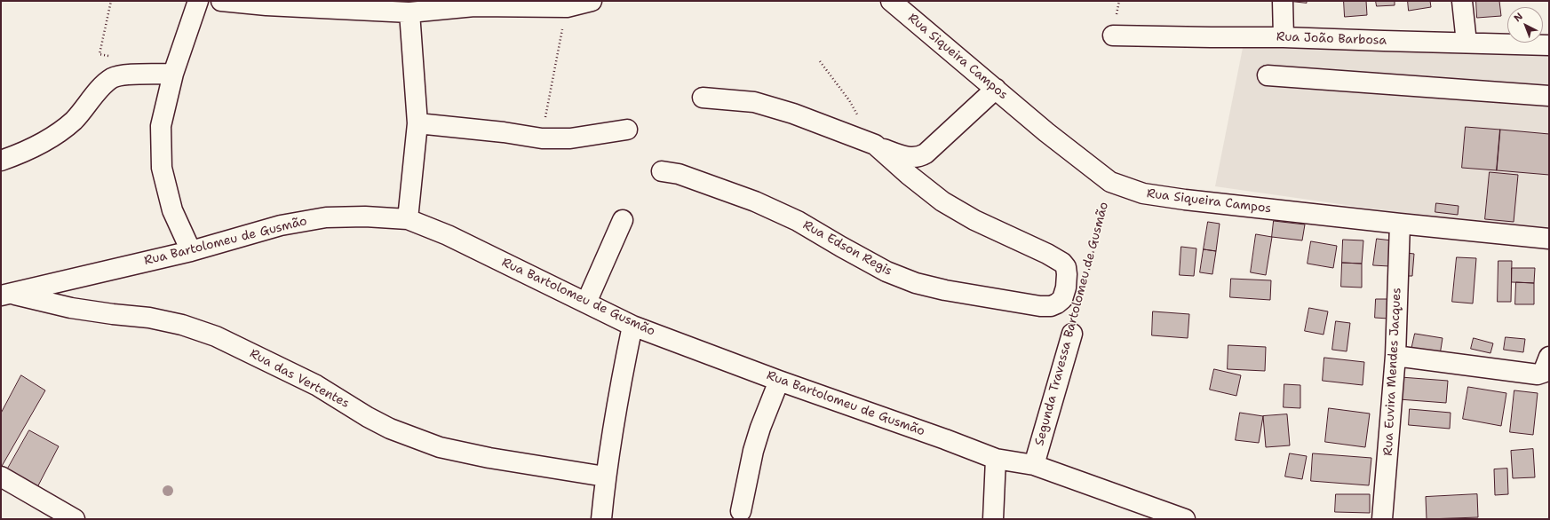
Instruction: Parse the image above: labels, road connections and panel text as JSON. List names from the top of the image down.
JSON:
{
  "streets": {
    "street": [
      "Rua João Barbosa",
      "Rua Siqueira Campos",
      "Rua Bartolomeu de Gusmão",
      "Rua Edson Regis",
      "Segunda Travessa Bartolomeu de Gusmão",
      "Rua Euvira Mendes Jacques",
      "Rua das Vertentes"
    ]
  },
  "crossings": [
    ["Rua Siqueira Campos", "Segunda Travessa Bartolomeu de Gusmão"],
    ["Rua Siqueira Campos", "Rua Euvira Mendes Jacques"],
    ["Rua Bartolomeu de Gusmão", "Segunda Travessa Bartolomeu de Gusmão"],
    ["Rua Bartolomeu de Gusmão", "Rua das Vertentes"]
  ],
  "north": "top left"
}
